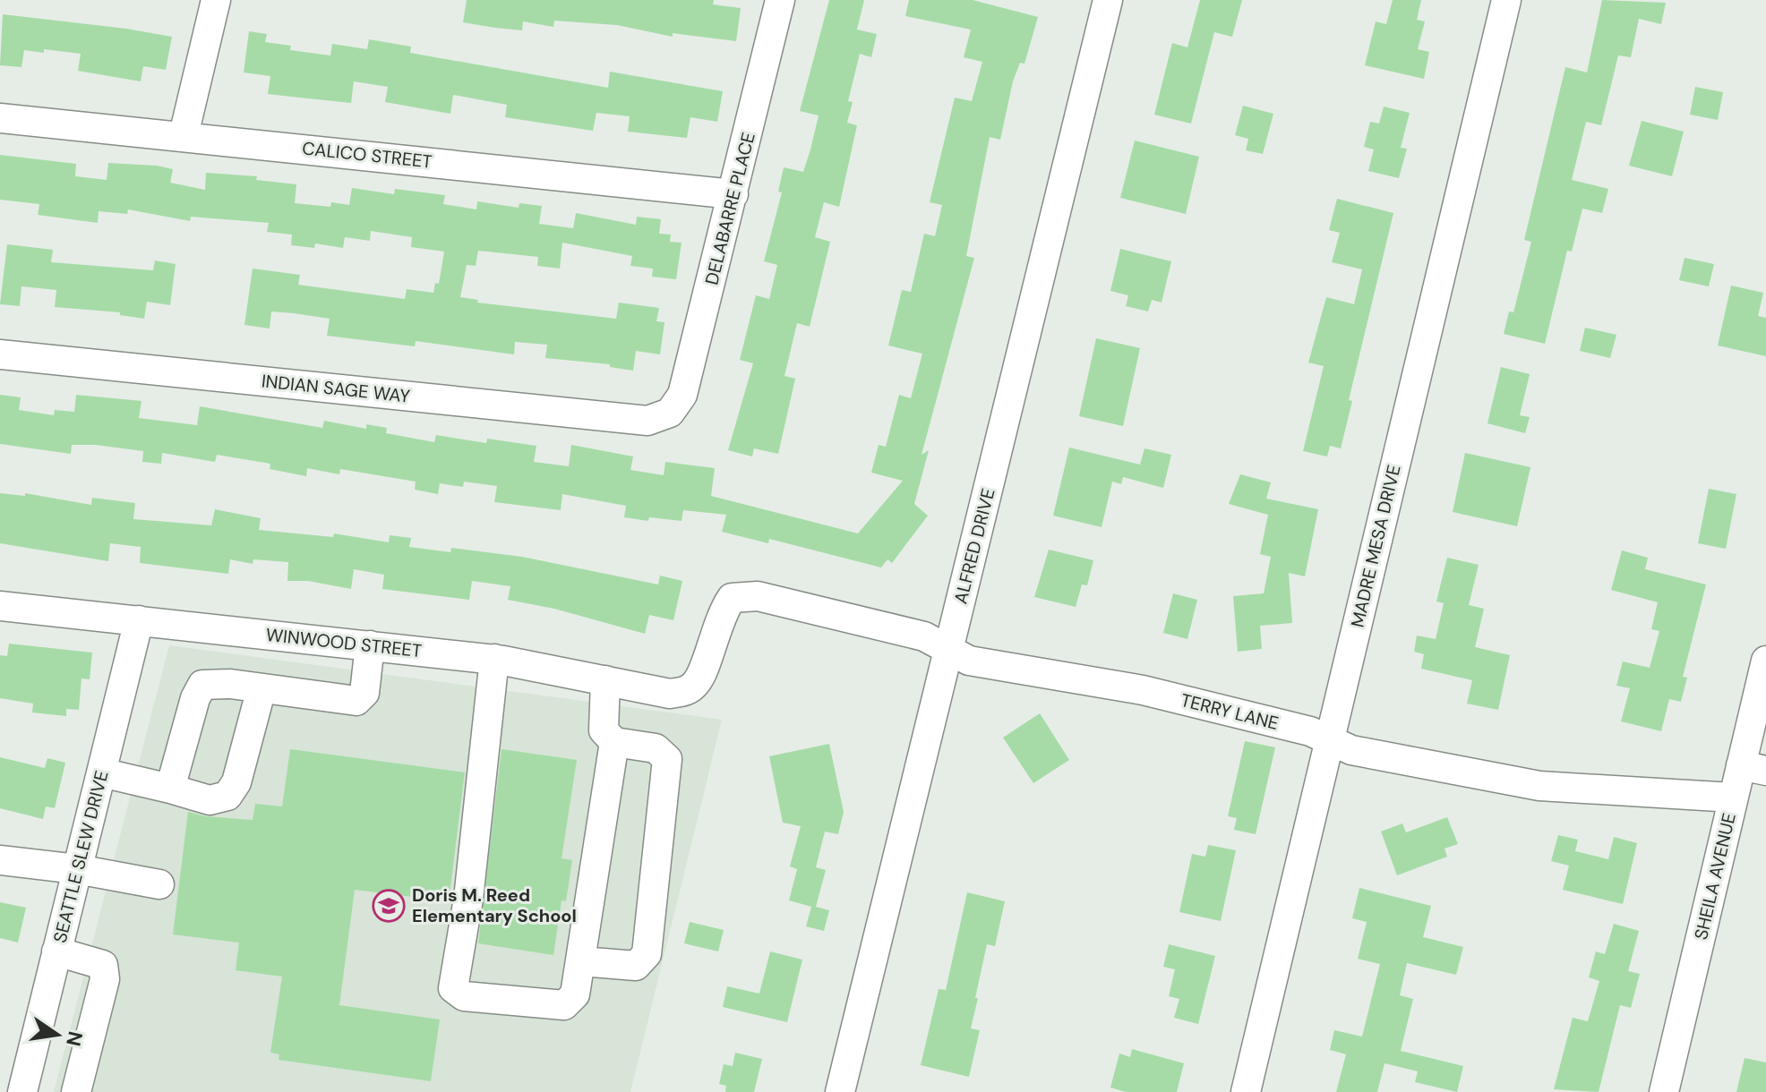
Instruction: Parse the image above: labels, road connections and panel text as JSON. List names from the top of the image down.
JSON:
{
  "streets": {
    "street": [
      "CALICO STREET",
      "DELABARRE PLACE",
      "INDIAN SAGE WAY",
      "ALFRED DRIVE",
      "MADRE MESA DRIVE",
      "WINWOOD STREET",
      "TERRY LANE",
      "SEATTLE SLEW DRIVE",
      "SHEILA AVENUE"
    ]
  },
  "crossings": [
    ["CALICO STREET", "DELABARRE PLACE"],
    ["DELABARRE PLACE", "INDIAN SAGE WAY"],
    ["ALFRED DRIVE", "TERRY LANE"],
    ["MADRE MESA DRIVE", "TERRY LANE"],
    ["WINWOOD STREET", "TERRY LANE"],
    ["WINWOOD STREET", "SEATTLE SLEW DRIVE"],
    ["TERRY LANE", "SHEILA AVENUE"]
  ],
  "places": {
    "school or university": ["Doris M. Reed Elementary School"]
  },
  "north": "right"
}
